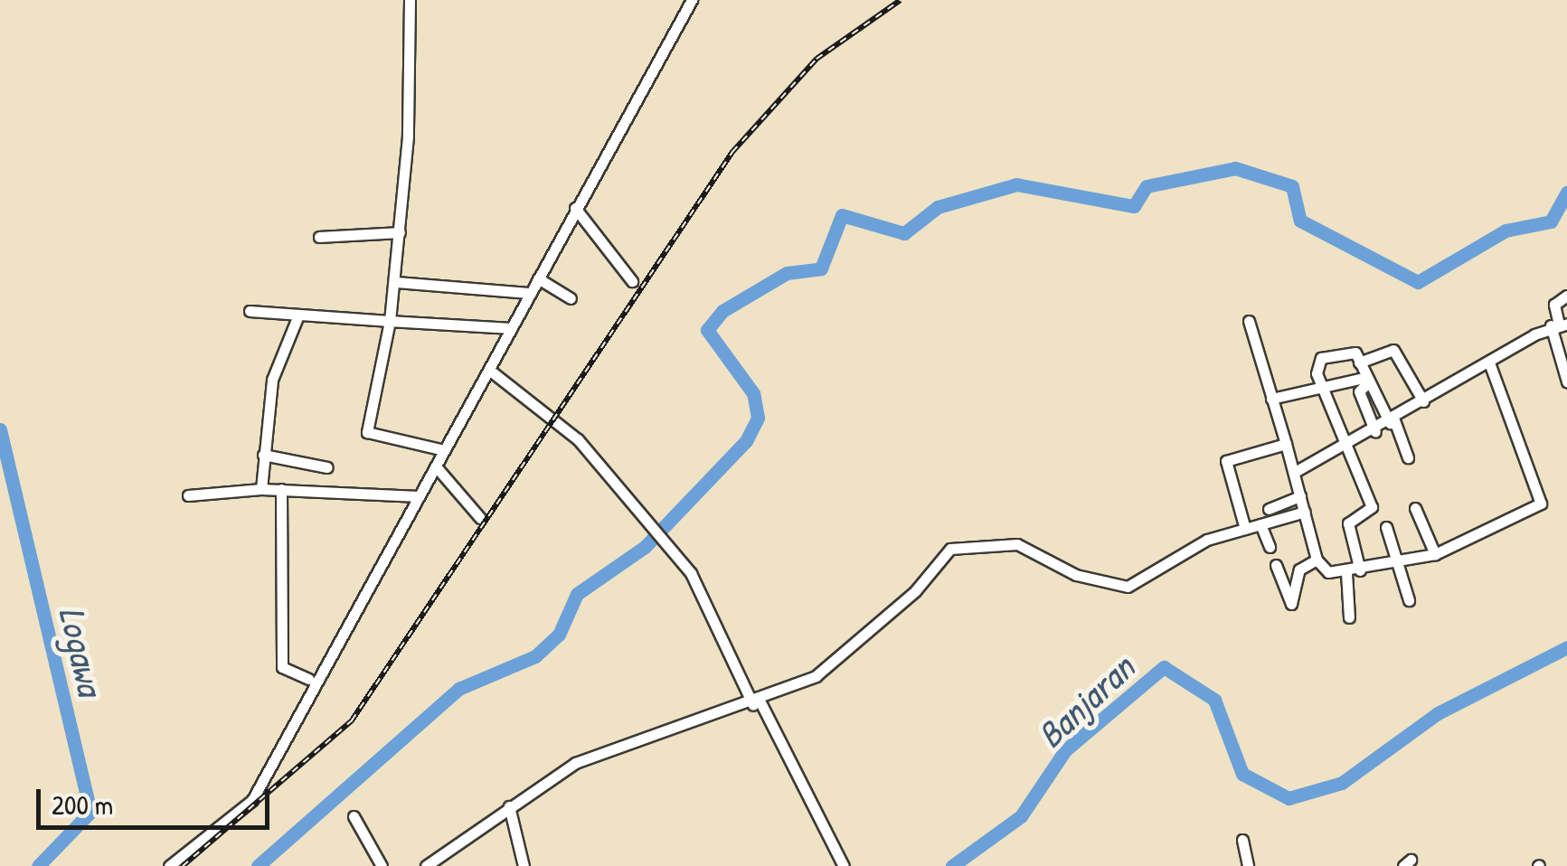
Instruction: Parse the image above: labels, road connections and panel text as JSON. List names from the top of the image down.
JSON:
{
  "water": ["Logawa", "Banjaran"],
  "scale_bar": "200 m"
}
